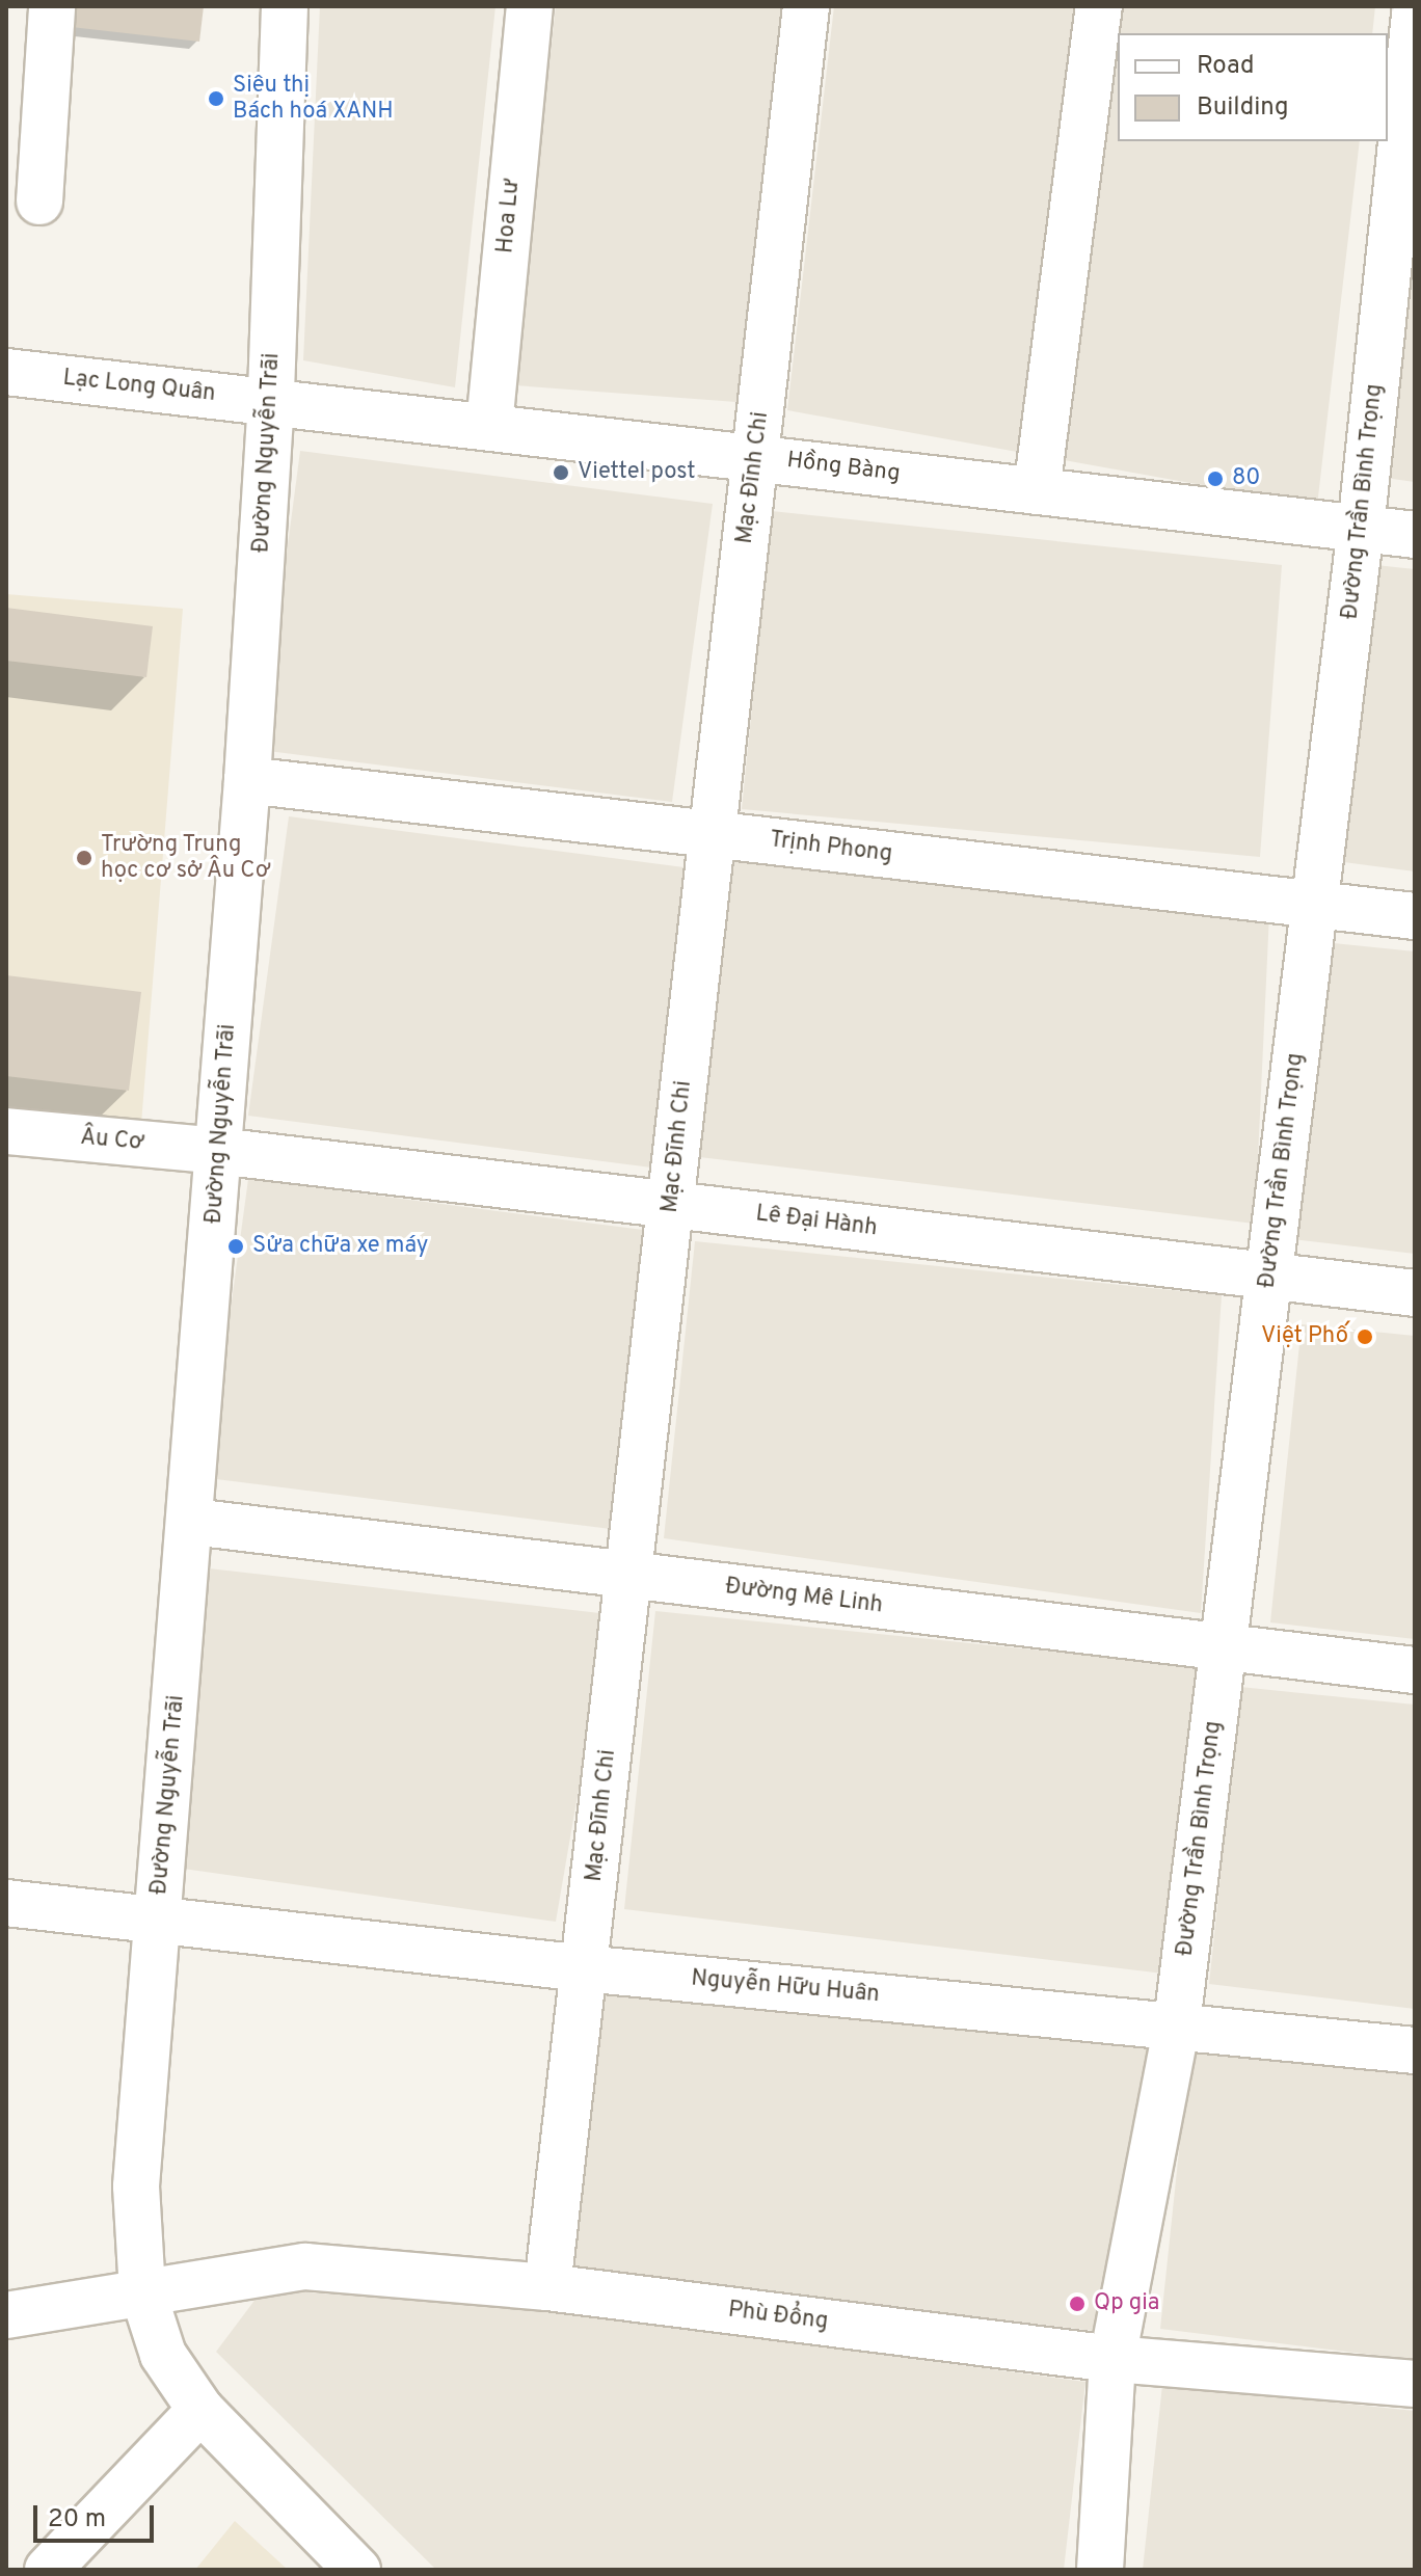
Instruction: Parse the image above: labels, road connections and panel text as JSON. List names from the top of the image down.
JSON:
{
  "streets": {
    "street": [
      "Hoa Lư",
      "Lạc Long Quân",
      "Đường Nguyễn Trãi",
      "Hồng Bàng",
      "Mạc Đĩnh Chi",
      "Đường Trần Bình Trọng",
      "Trịnh Phong",
      "Âu Cơ",
      "Lê Đại Hành",
      "Đường Mê Linh",
      "Nguyễn Hữu Huân",
      "Phù Đổng"
    ]
  },
  "crossings": [
    ["Hoa Lư", "Hồng Bàng"],
    ["Lạc Long Quân", "Đường Nguyễn Trãi"],
    ["Lạc Long Quân", "Hồng Bàng"],
    ["Đường Nguyễn Trãi", "Hồng Bàng"],
    ["Đường Nguyễn Trãi", "Trịnh Phong"],
    ["Đường Nguyễn Trãi", "Âu Cơ"],
    ["Đường Nguyễn Trãi", "Lê Đại Hành"],
    ["Đường Nguyễn Trãi", "Đường Mê Linh"],
    ["Đường Nguyễn Trãi", "Nguyễn Hữu Huân"],
    ["Đường Nguyễn Trãi", "Phù Đổng"],
    ["Hồng Bàng", "Mạc Đĩnh Chi"],
    ["Hồng Bàng", "Đường Trần Bình Trọng"],
    ["Mạc Đĩnh Chi", "Trịnh Phong"],
    ["Mạc Đĩnh Chi", "Lê Đại Hành"],
    ["Mạc Đĩnh Chi", "Đường Mê Linh"],
    ["Mạc Đĩnh Chi", "Nguyễn Hữu Huân"],
    ["Mạc Đĩnh Chi", "Phù Đổng"],
    ["Đường Trần Bình Trọng", "Trịnh Phong"],
    ["Đường Trần Bình Trọng", "Lê Đại Hành"],
    ["Đường Trần Bình Trọng", "Đường Mê Linh"],
    ["Đường Trần Bình Trọng", "Nguyễn Hữu Huân"],
    ["Đường Trần Bình Trọng", "Phù Đổng"],
    ["Âu Cơ", "Lê Đại Hành"]
  ],
  "places": [
    "Siêu thị Bách hoá XANH",
    "Viettel post",
    "80",
    "Trường Trung học cơ sở Âu Cơ",
    "Sửa chữa xe máy",
    "Việt Phố",
    "Qp gia"
  ],
  "legend": ["Road", "Building"],
  "scale_bar": "20 m"
}
